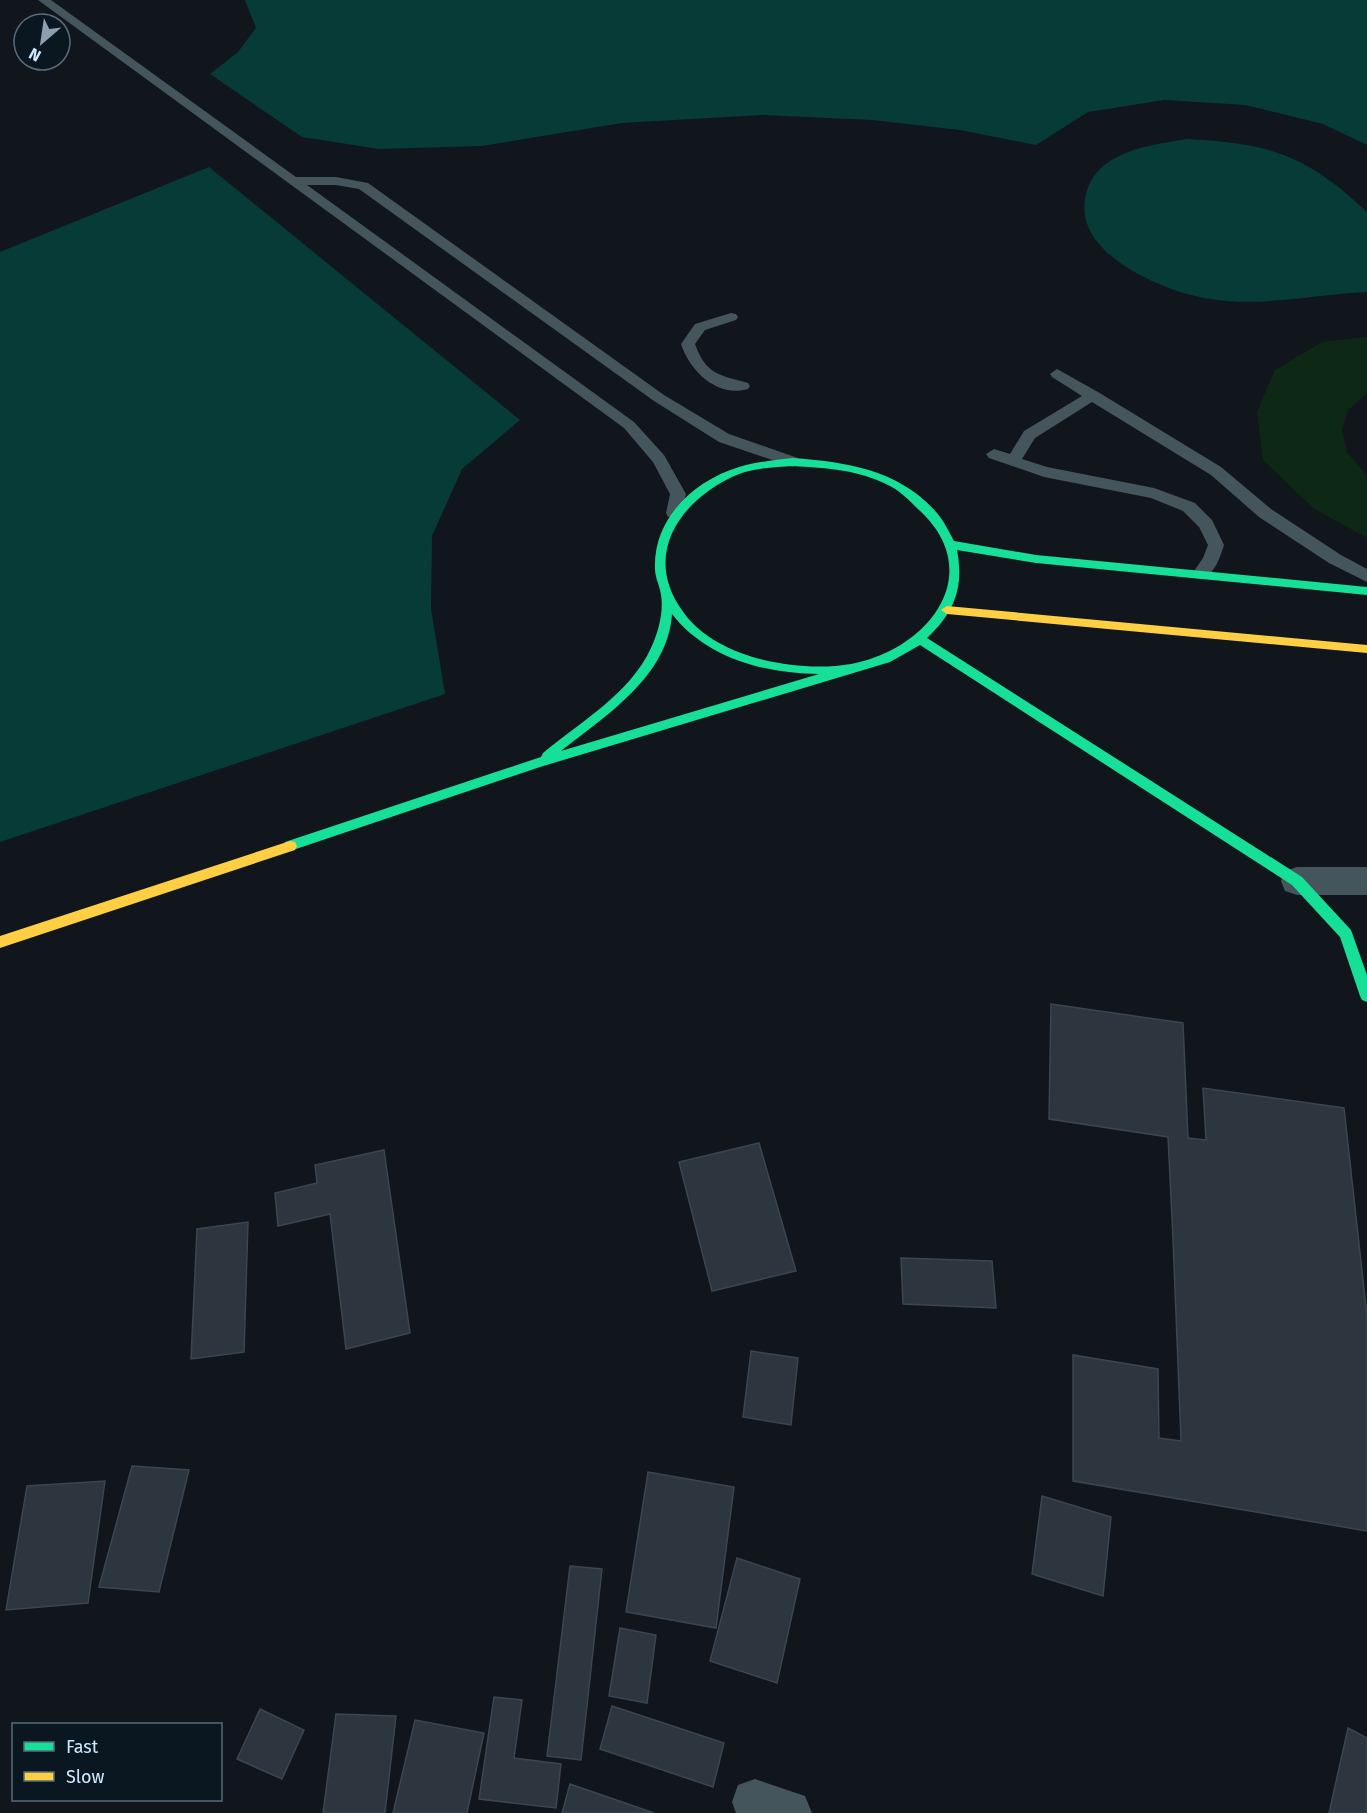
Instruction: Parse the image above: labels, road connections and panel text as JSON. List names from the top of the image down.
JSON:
{
  "legend": ["Fast", "Slow"],
  "north": "bottom left"
}
